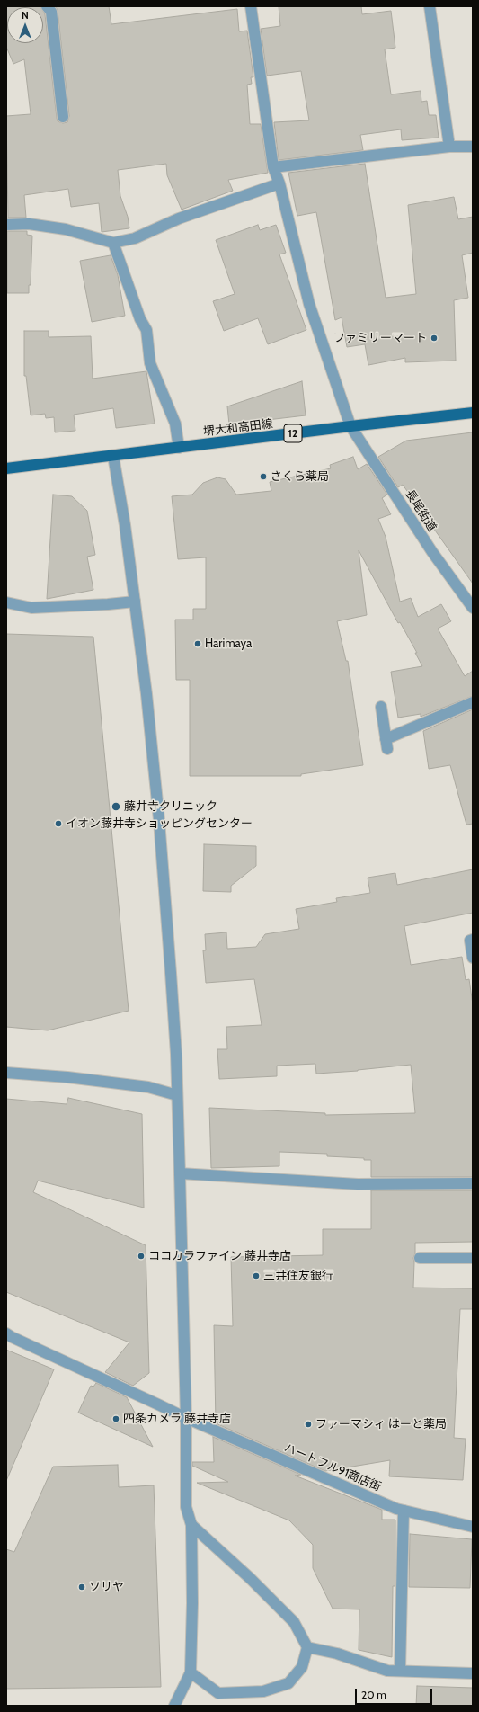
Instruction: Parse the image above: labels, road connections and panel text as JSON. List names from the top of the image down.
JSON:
{
  "streets": {
    "main road": ["堺大和高田線", "12"],
    "street": ["長尾街道", "ハートフル91商店街"]
  },
  "crossings": [
    ["堺大和高田線", "長尾街道"]
  ],
  "places": [
    "ファミリーマート",
    "さくら薬局",
    "Harimaya",
    "藤井寺クリニック",
    "イオン藤井寺ショッピングセンター",
    "ココカラファイン 藤井寺店",
    "三井住友銀行",
    "四条カメラ 藤井寺店",
    "ファーマシィ はーと薬局",
    "ソリヤ"
  ],
  "scale_bar": "20 m",
  "north": "top"
}
